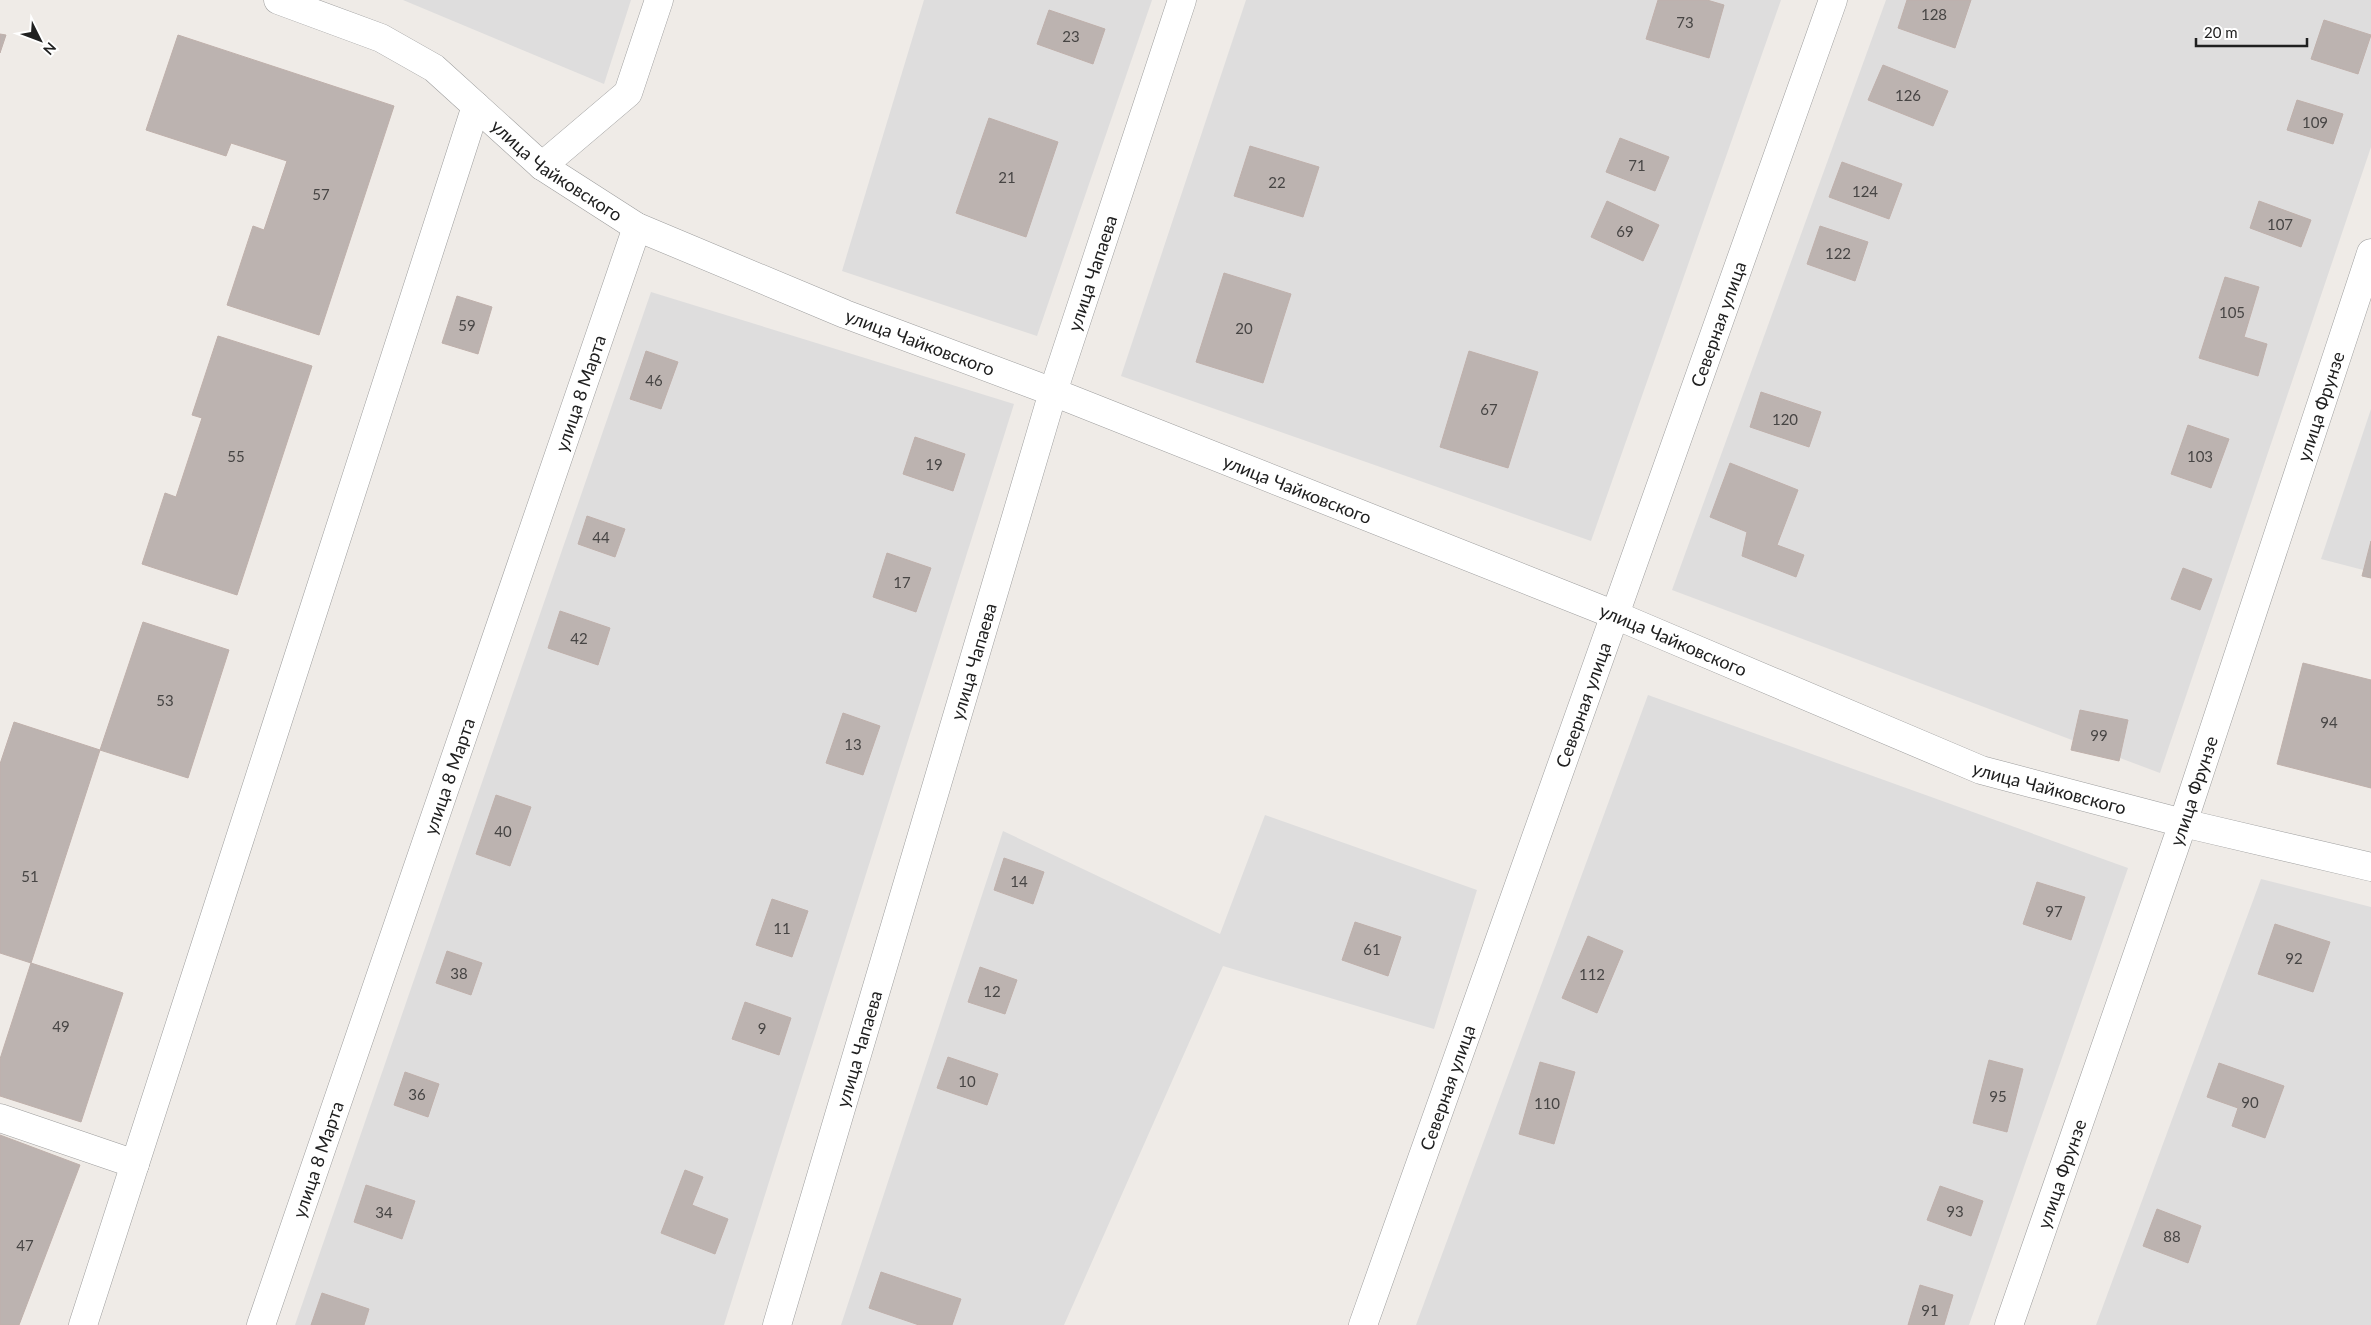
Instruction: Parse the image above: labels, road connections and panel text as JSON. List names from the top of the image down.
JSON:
{
  "streets": {
    "street": [
      "улица Чайковского",
      "улица Чапаева",
      "Северная улица",
      "улица 8 Марта",
      "улица Фрунзе"
    ]
  },
  "crossings": [
    ["улица Чайковского", "улица Чапаева"],
    ["улица Чайковского", "Северная улица"],
    ["улица Чайковского", "улица 8 Марта"],
    ["улица Чайковского", "улица Фрунзе"]
  ],
  "house_numbers": [
    "128",
    "73",
    "23",
    "126",
    "109",
    "71",
    "21",
    "22",
    "124",
    "57",
    "107",
    "69",
    "122",
    "105",
    "59",
    "20",
    "46",
    "67",
    "120",
    "55",
    "103",
    "19",
    "44",
    "17",
    "42",
    "53",
    "94",
    "99",
    "13",
    "40",
    "51",
    "14",
    "97",
    "11",
    "61",
    "92",
    "38",
    "112",
    "12",
    "49",
    "9",
    "10",
    "36",
    "95",
    "90",
    "110",
    "93",
    "34",
    "88",
    "47",
    "91"
  ],
  "scale_bar": "20 m",
  "north": "bottom right"
}
